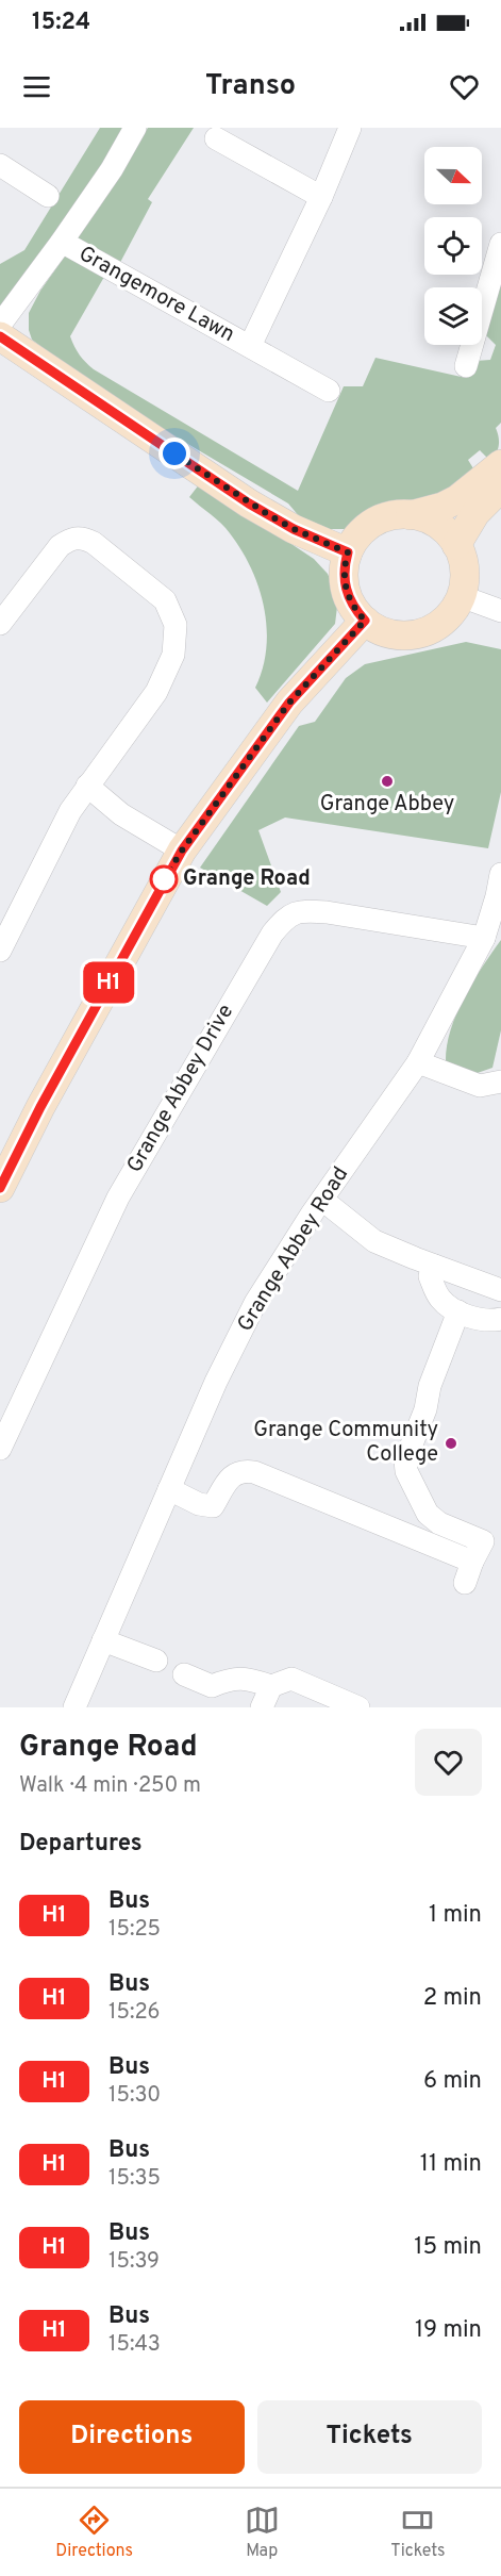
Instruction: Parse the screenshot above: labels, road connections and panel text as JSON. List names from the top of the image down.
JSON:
{
  "streets": {
    "street": ["Grangemore Lawn", "Grange Abbey Drive", "Grange Abbey Road"]
  },
  "crossings": [
    ["Grange Abbey Drive", "Grange Abbey Road"]
  ],
  "places": ["Grange Abbey", "Grange Road", "Grange Community College"],
  "lines": ["bus line H1"],
  "north": "right",
  "page": {
    "status": "15:24",
    "header": "Transo",
    "on_map": "H1",
    "heading": [
      ["Grange Road", "Walk · 4 min · 250 m"],
      "Departures"
    ],
    "list": [
      {
        "mark": "H1",
        "name": "Bus",
        "note": "15:25",
        "value": "1 min"
      },
      {
        "mark": "H1",
        "name": "Bus",
        "note": "15:26",
        "value": "2 min"
      },
      {
        "mark": "H1",
        "name": "Bus",
        "note": "15:30",
        "value": "6 min"
      },
      {
        "mark": "H1",
        "name": "Bus",
        "note": "15:35",
        "value": "11 min"
      },
      {
        "mark": "H1",
        "name": "Bus",
        "note": "15:39",
        "value": "15 min"
      },
      {
        "mark": "H1",
        "name": "Bus",
        "note": "15:43",
        "value": "19 min"
      }
    ],
    "buttons": ["Directions", "Tickets"],
    "tabs": ["Directions", "Map", "Tickets"]
  }
}
